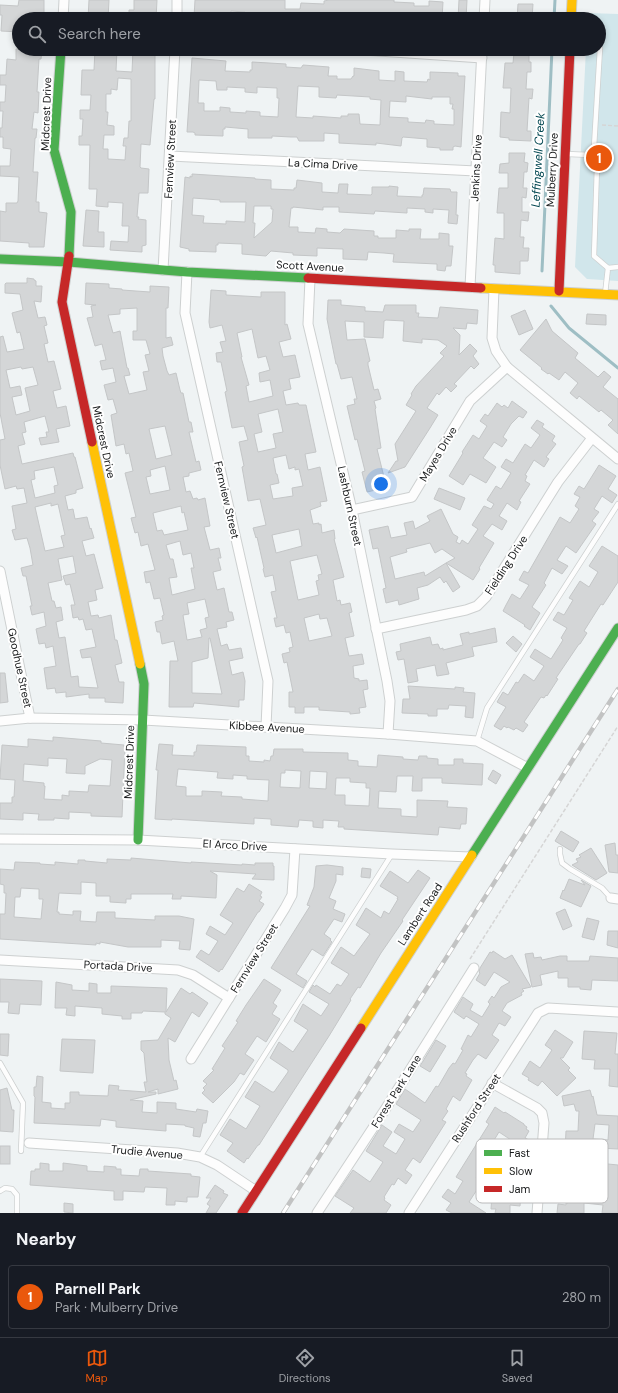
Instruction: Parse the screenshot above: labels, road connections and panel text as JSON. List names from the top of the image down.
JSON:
{
  "streets": {
    "street": [
      "Midcrest Drive",
      "Fernview Street",
      "La Cima Drive",
      "Jenkins Drive",
      "Mulberry Drive",
      "Scott Avenue",
      "Mayes Drive",
      "Lashburn Street",
      "Fielding Drive",
      "Goodhue Street",
      "Kibbee Avenue",
      "El Arco Drive",
      "Lambert Road",
      "Portada Drive",
      "Forest Park Lane",
      "Rushford Street",
      "Trudie Avenue"
    ]
  },
  "crossings": [
    ["Midcrest Drive", "Scott Avenue"],
    ["Midcrest Drive", "Kibbee Avenue"],
    ["Midcrest Drive", "El Arco Drive"],
    ["Fernview Street", "La Cima Drive"],
    ["Fernview Street", "Scott Avenue"],
    ["Fernview Street", "Kibbee Avenue"],
    ["Fernview Street", "El Arco Drive"],
    ["Fernview Street", "Portada Drive"],
    ["La Cima Drive", "Jenkins Drive"],
    ["Jenkins Drive", "Scott Avenue"],
    ["Mulberry Drive", "Scott Avenue"],
    ["Scott Avenue", "Lashburn Street"],
    ["Mayes Drive", "Lashburn Street"],
    ["Lashburn Street", "Fielding Drive"],
    ["Lashburn Street", "Kibbee Avenue"],
    ["Goodhue Street", "Kibbee Avenue"],
    ["Kibbee Avenue", "Lambert Road"],
    ["El Arco Drive", "Lambert Road"],
    ["Lambert Road", "Trudie Avenue"]
  ],
  "water": ["Leffingwell Creek"],
  "legend": ["Fast", "Slow", "Jam"],
  "page": {
    "search": "Search here",
    "pins": "1",
    "heading": "Nearby",
    "list": [
      {
        "mark": "1",
        "name": "Parnell Park",
        "note": "Park · Mulberry Drive",
        "value": "280 m"
      }
    ],
    "nav": ["Map", "Directions", "Saved"]
  }
}
